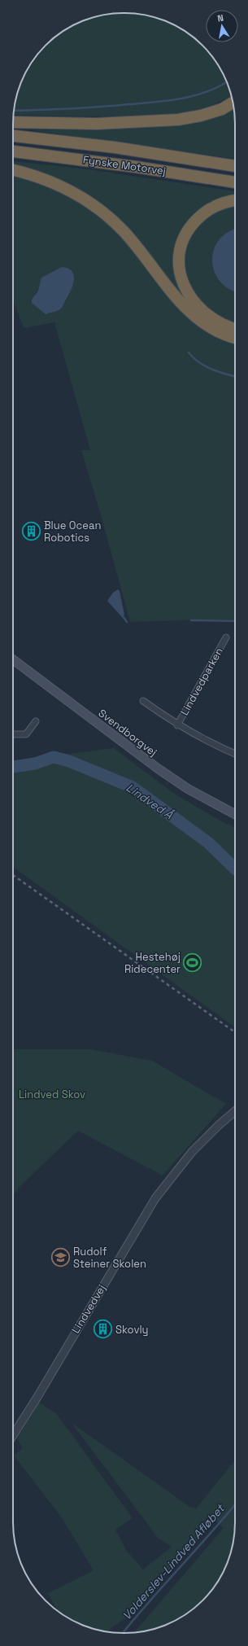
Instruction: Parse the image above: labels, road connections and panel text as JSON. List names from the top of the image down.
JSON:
{
  "streets": {
    "highway": ["Fynske Motorvej"],
    "main road": ["Svendborgvej"],
    "street": ["Lindvedparken", "Lindvedvej"]
  },
  "water": ["Lindved Å", "Volderslev-Lindved Afløbet"],
  "parks": ["Lindved Skov"],
  "places": {
    "building": ["Blue Ocean Robotics", "Skovly"],
    "sports": ["Hestehøj Ridecenter"],
    "school or university": ["Rudolf Steiner Skolen"]
  },
  "north": "top"
}
